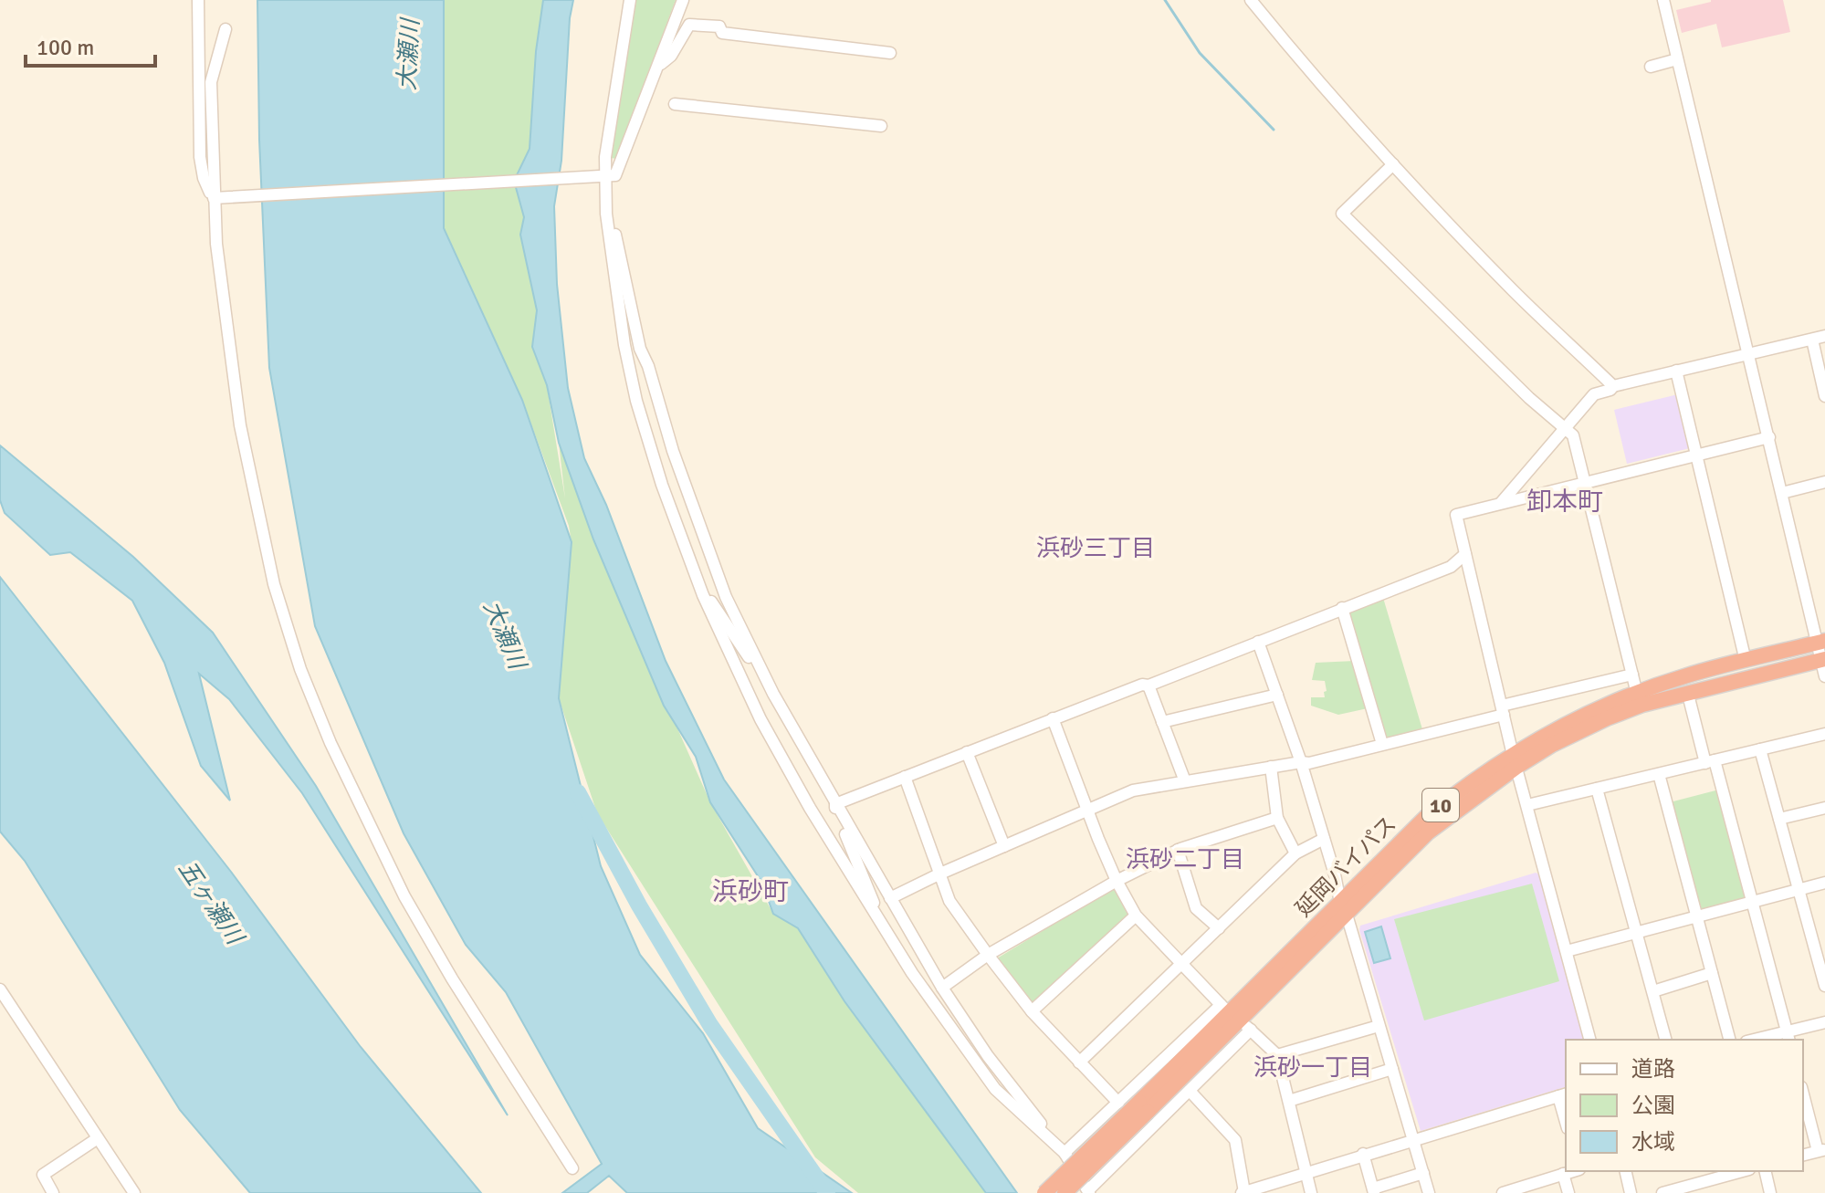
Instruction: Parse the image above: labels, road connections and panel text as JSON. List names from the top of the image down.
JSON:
{
  "streets": {
    "highway": ["10", "延岡バイパス"]
  },
  "districts": [
    "卸本町",
    "浜砂三丁目",
    "浜砂二丁目",
    "浜砂町",
    "浜砂一丁目"
  ],
  "water": ["大瀬川", "五ヶ瀬川"],
  "legend": ["道路", "公園", "水域"],
  "scale_bar": "100 m"
}
